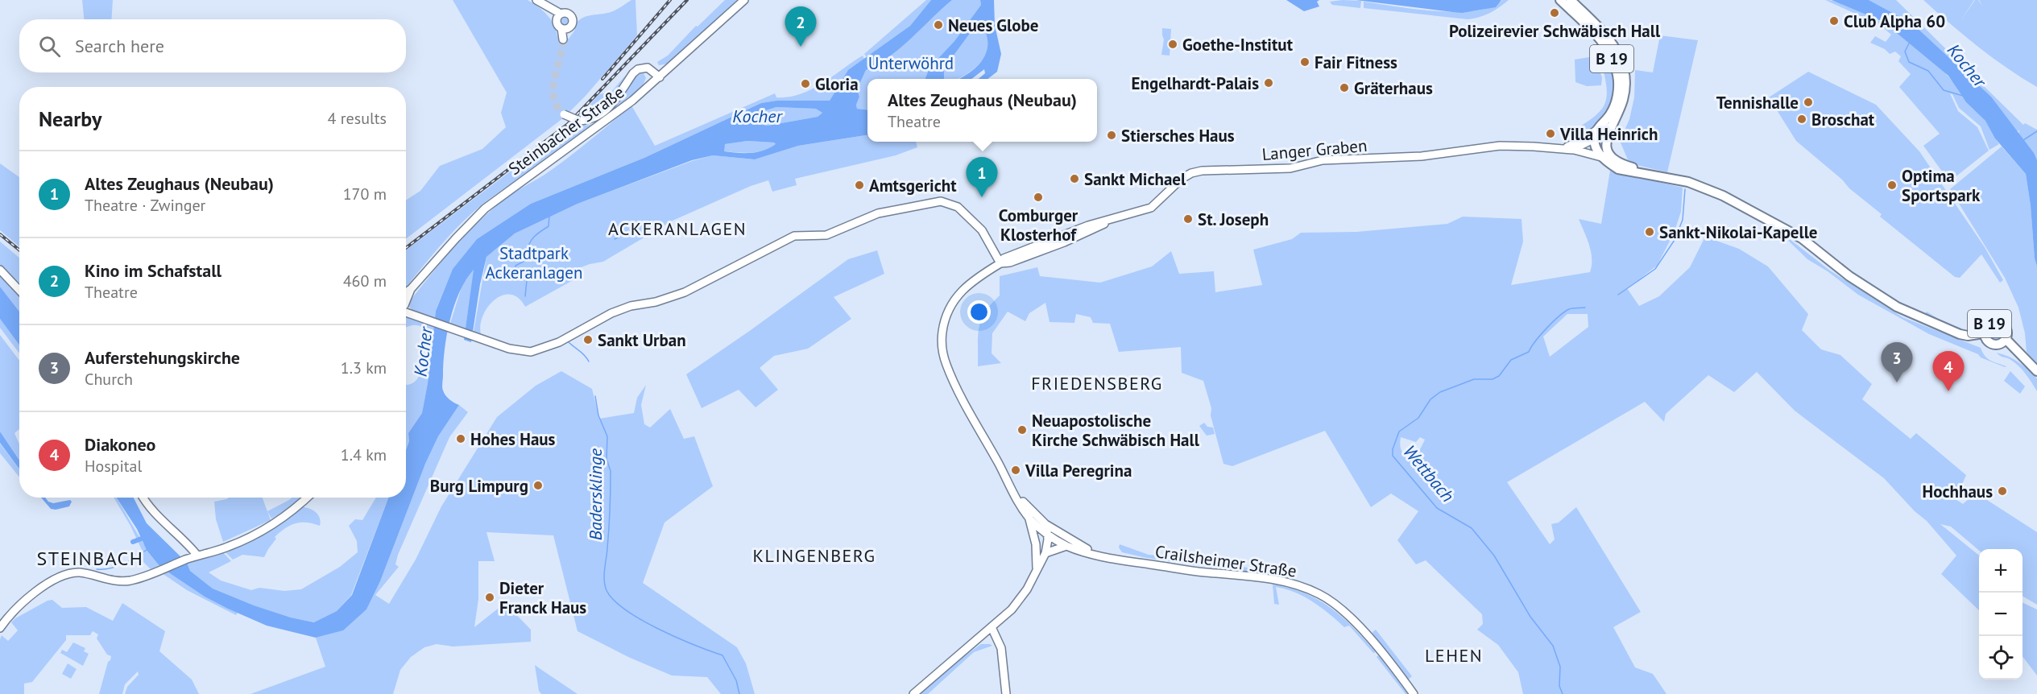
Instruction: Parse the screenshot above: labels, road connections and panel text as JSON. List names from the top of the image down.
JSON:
{
  "streets": {
    "main road": [
      "B 19",
      "Steinbacher Straße",
      "Langer Graben",
      "Crailsheimer Straße"
    ]
  },
  "crossings": [
    ["B 19", "Langer Graben"],
    ["Langer Graben", "Crailsheimer Straße"]
  ],
  "districts": [
    "ACKERANLAGEN",
    "FRIEDENSBERG",
    "KLINGENBERG",
    "STEINBACH",
    "LEHEN"
  ],
  "water": ["Kocher", "Wettbach", "Badersklinge"],
  "parks": ["Unterwöhrd", "Stadtpark Ackeranlagen"],
  "places": [
    "Polizeirevier Schwäbisch Hall",
    "Club Alpha 60",
    "Neues Globe",
    "Goethe-Institut",
    "Fair Fitness",
    "Engelhardt-Palais",
    "Gloria",
    "Gräterhaus",
    "Tennishalle",
    "Broschat",
    "Villa Heinrich",
    "Stiersches Haus",
    "Sankt Michael",
    "Amtsgericht",
    "Optima Sportspark",
    "Comburger Klosterhof",
    "St. Joseph",
    "Sankt-Nikolai-Kapelle",
    "Sankt Urban",
    "Neuapostolische Kirche Schwäbisch Hall",
    "Hohes Haus",
    "Villa Peregrina",
    "Burg Limpurg",
    "Hochhaus",
    "Dieter Franck Haus"
  ],
  "page": {
    "pins": [
      "2",
      "1",
      "3",
      "4"
    ],
    "search": "Search here",
    "popup": ["Altes Zeughaus (Neubau)", "Theatre"],
    "heading": ["Nearby", "4 results"],
    "list": [
      {
        "mark": "1",
        "name": "Altes Zeughaus (Neubau)",
        "note": "Theatre · Zwinger",
        "value": "170 m"
      },
      {
        "mark": "2",
        "name": "Kino im Schafstall",
        "note": "Theatre",
        "value": "460 m"
      },
      {
        "mark": "3",
        "name": "Auferstehungskirche",
        "note": "Church",
        "value": "1.3 km"
      },
      {
        "mark": "4",
        "name": "Diakoneo",
        "note": "Hospital",
        "value": "1.4 km"
      }
    ],
    "map_buttons": ["+", "−"]
  }
}
